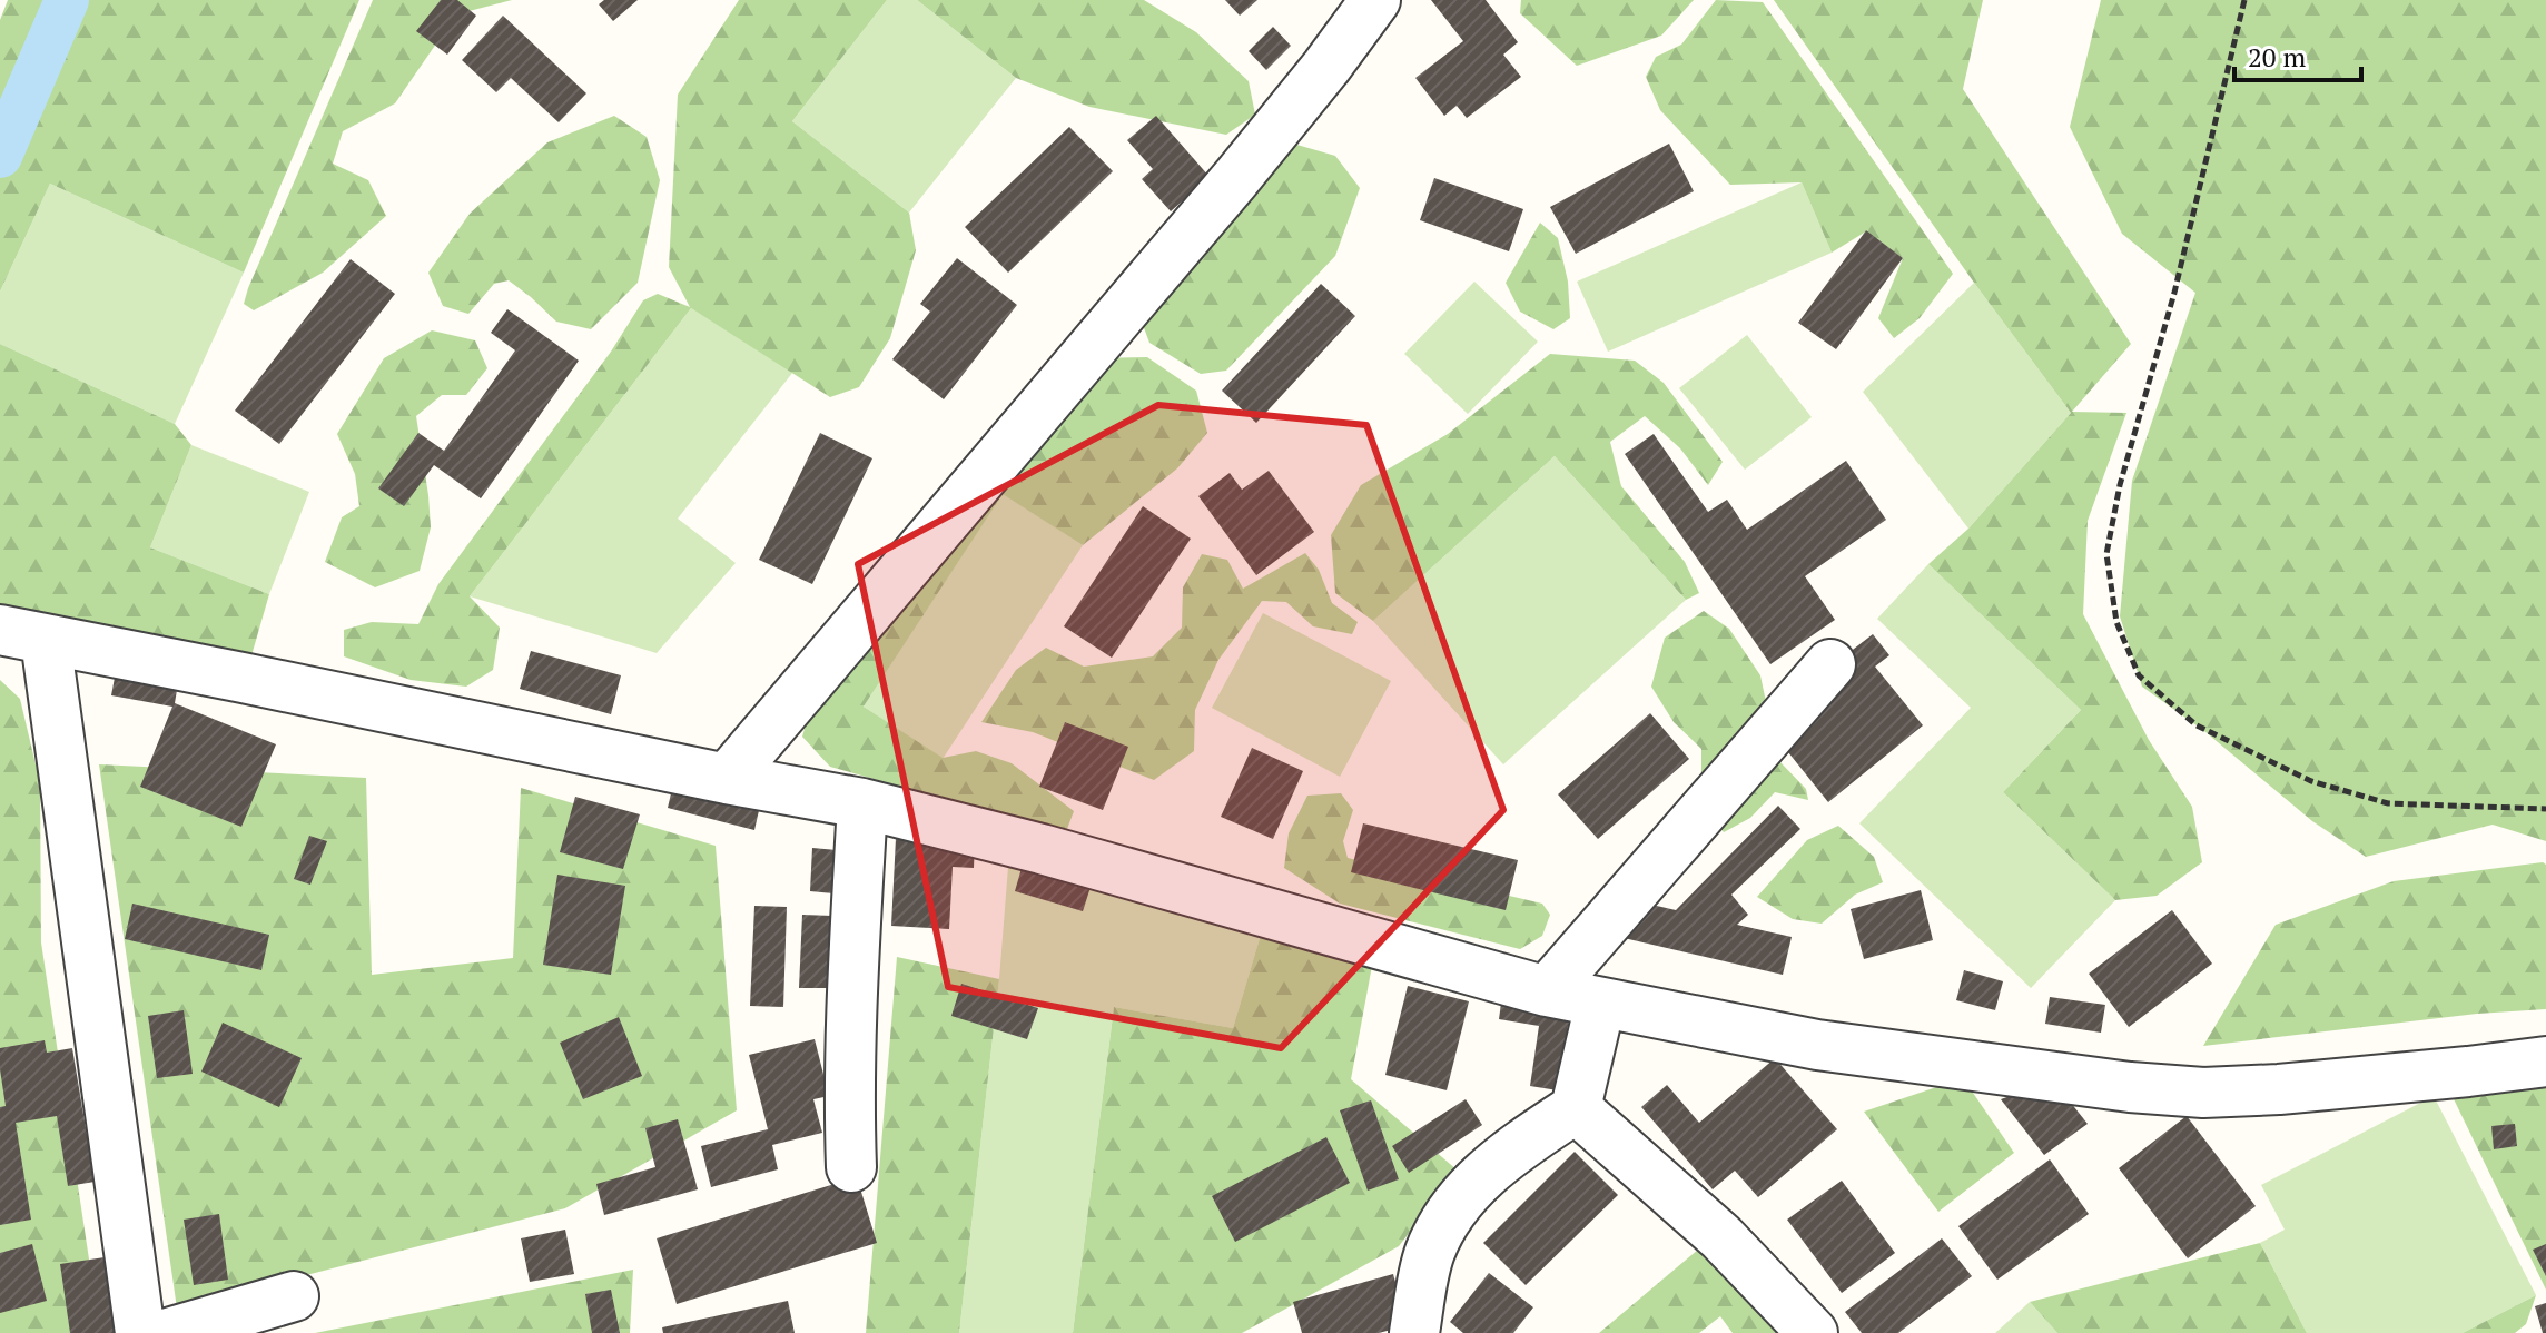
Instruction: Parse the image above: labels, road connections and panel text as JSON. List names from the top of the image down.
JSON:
{
  "scale_bar": "20 m"
}
